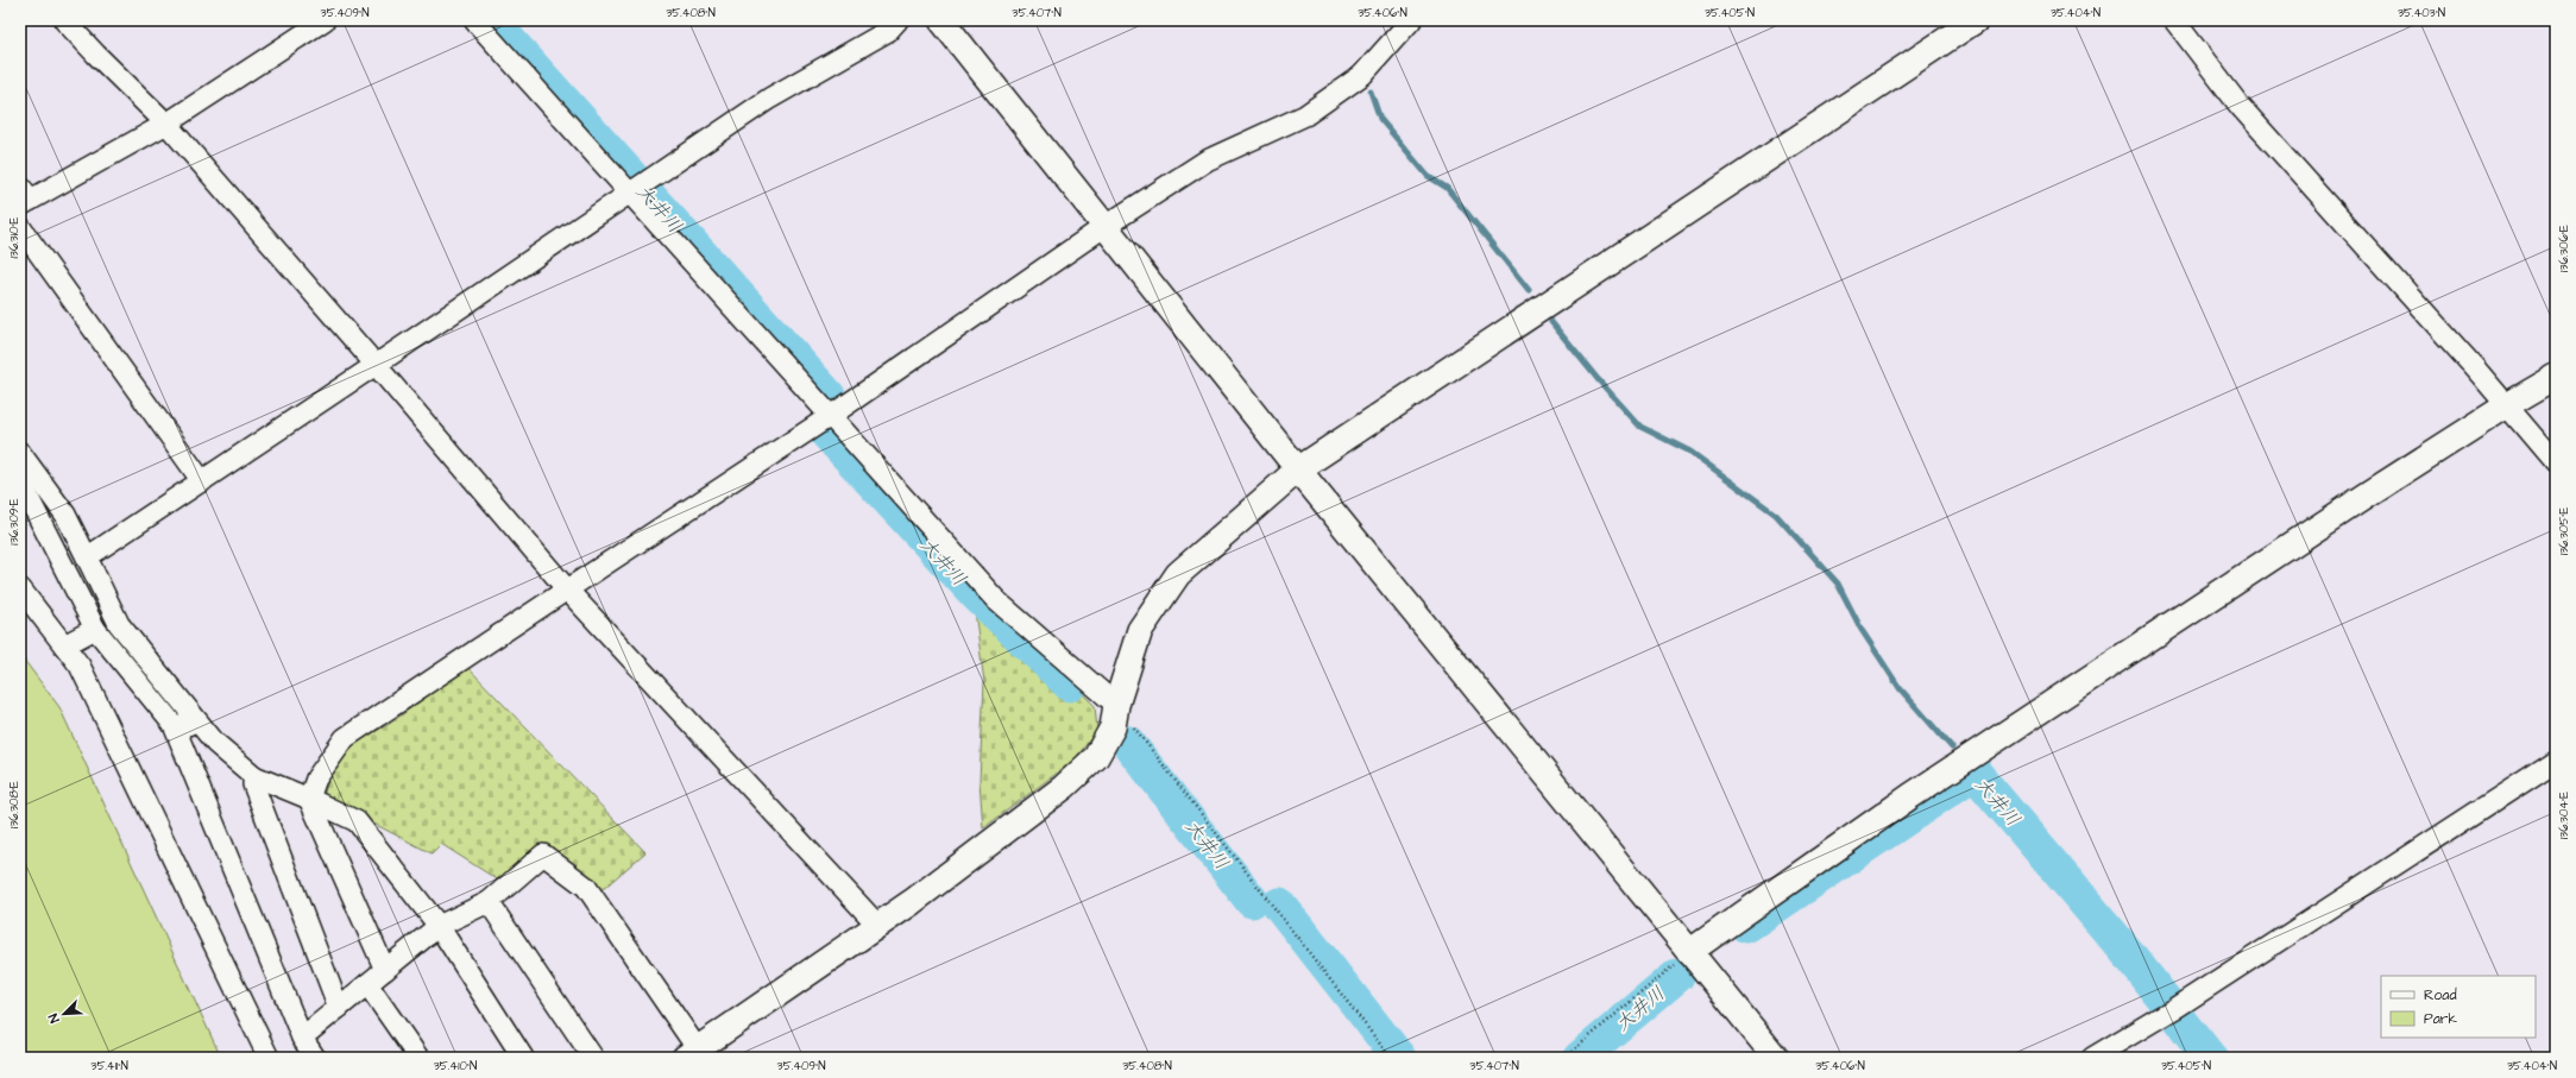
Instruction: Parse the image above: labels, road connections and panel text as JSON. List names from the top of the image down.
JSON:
{
  "water": ["大井川"],
  "legend": ["Road", "Park"],
  "north": "bottom left",
  "coordinates": [
    "35.409°N",
    "35.408°N",
    "35.407°N",
    "35.406°N",
    "35.405°N",
    "35.404°N",
    "35.403°N",
    "136.310°E",
    "136.306°E",
    "136.309°E",
    "136.305°E",
    "136.308°E",
    "136.304°E",
    "35.411°N",
    "35.410°N"
  ]
}
